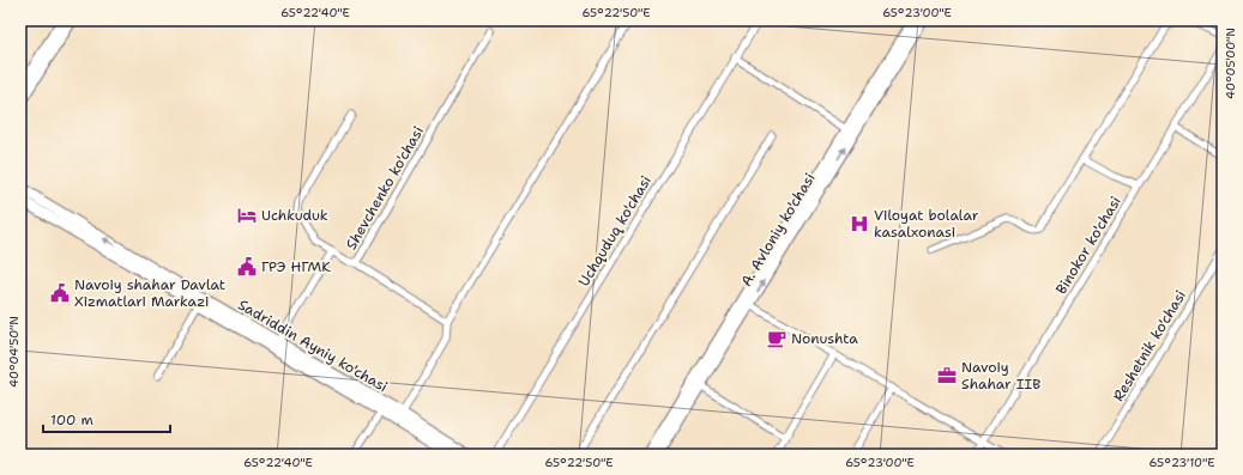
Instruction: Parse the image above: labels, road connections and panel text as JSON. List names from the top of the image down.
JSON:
{
  "streets": {
    "main road": ["A. Avloniy ko'chasi", "Sadriddin Ayniy ko'chasi"],
    "street": [
      "Shevchenko ko'chasi",
      "Uchquduq ko'chasi",
      "Binokor ko'chasi",
      "Reshetnik ko'chasi"
    ]
  },
  "places": {
    "hotel": ["Uchkuduk"],
    "hospital": ["Viloyat bolalar kasalxonasi"],
    "public building": ["ГРЭ НГМК", "Navoiy shahar Davlat Xizmatlari Markazi"],
    "cafe": ["Nonushta"],
    "office": ["Navoiy Shahar IIB"]
  },
  "scale_bar": "100 m",
  "coordinates": [
    "65°22'40\"E",
    "65°22'50\"E",
    "65°23'00\"E",
    "40°05'00\"N",
    "40°04'50\"N",
    "65°23'10\"E"
  ]
}
